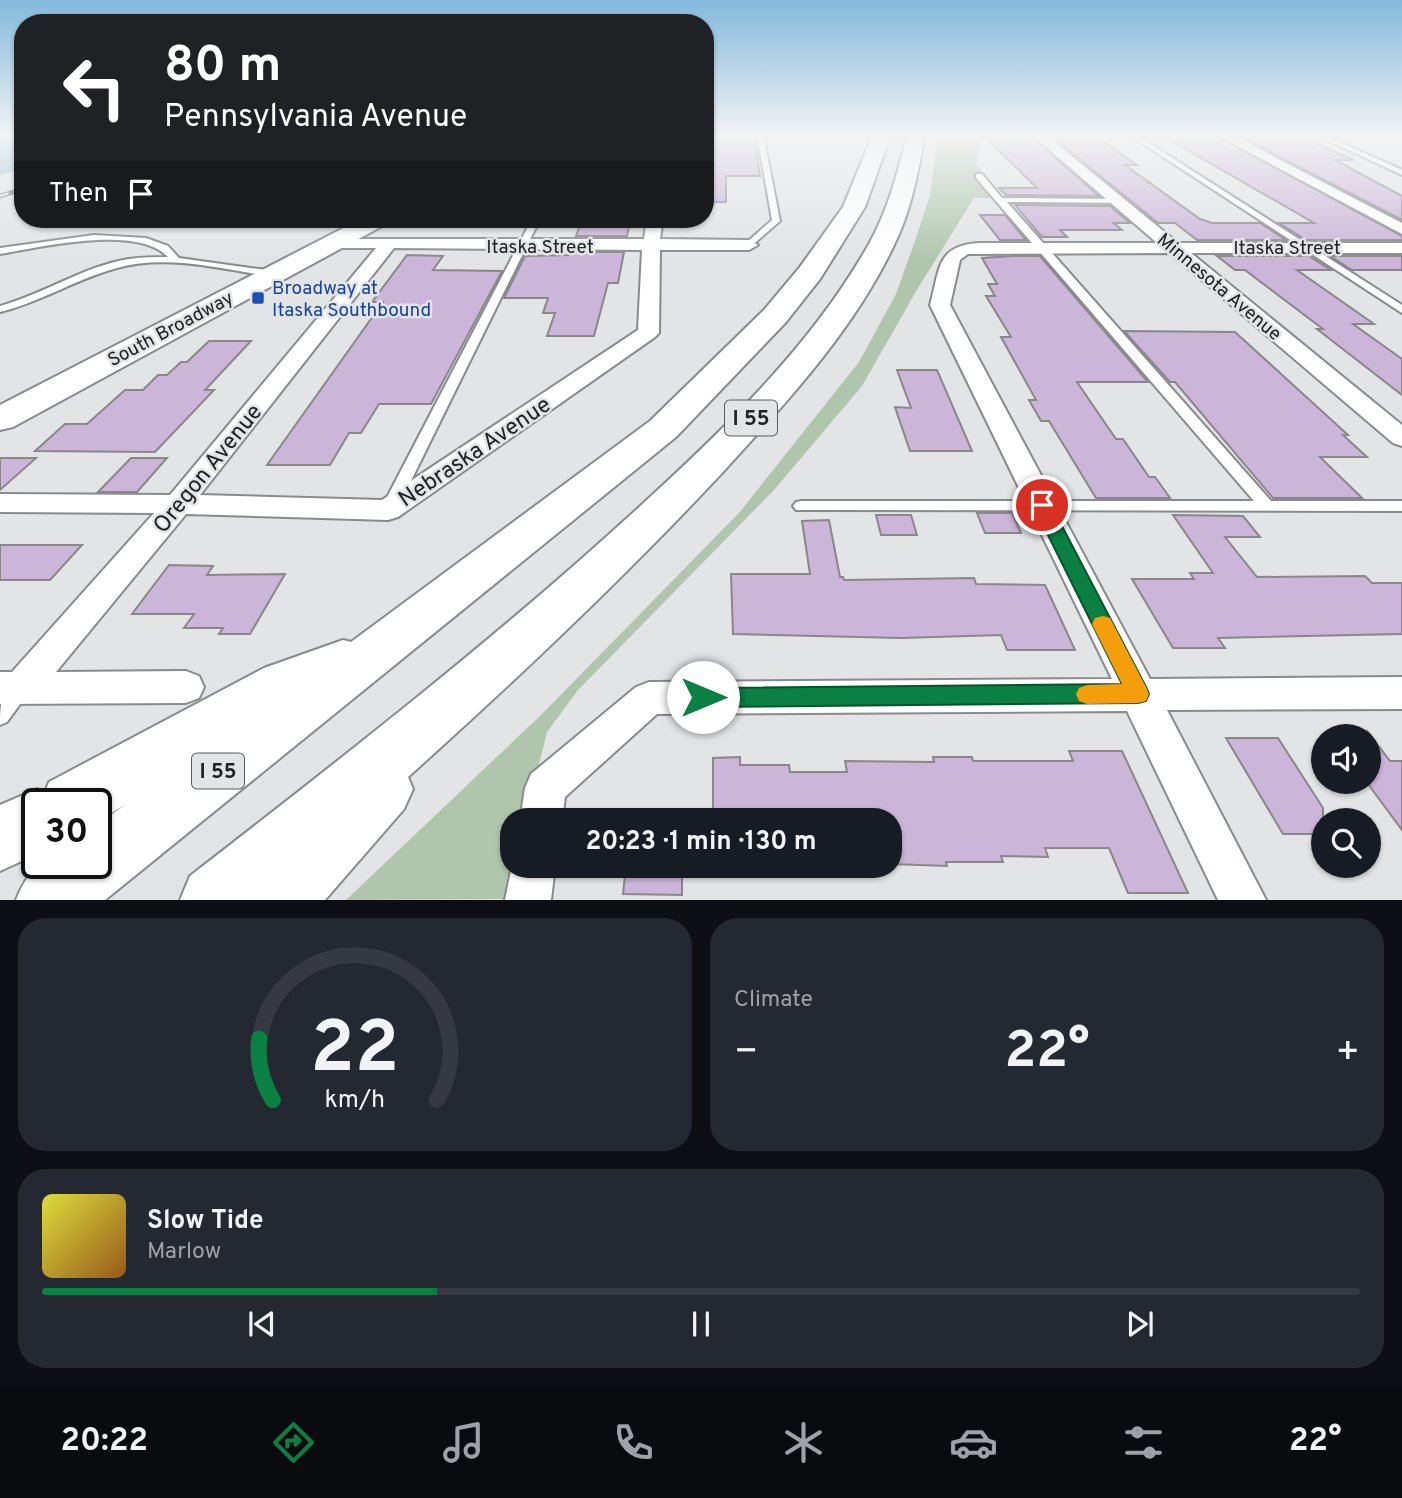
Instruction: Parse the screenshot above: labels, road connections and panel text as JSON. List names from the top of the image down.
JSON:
{
  "streets": {
    "main road": ["South Broadway", "I 55"],
    "street": [
      "Itaska Street",
      "Minnesota Avenue",
      "Nebraska Avenue",
      "Oregon Avenue"
    ]
  },
  "crossings": [
    ["Itaska Street", "Minnesota Avenue"],
    ["Itaska Street", "South Broadway"],
    ["Itaska Street", "Nebraska Avenue"],
    ["Itaska Street", "Oregon Avenue"],
    ["Nebraska Avenue", "Oregon Avenue"]
  ],
  "places": {
    "transit": ["Broadway at Itaska Southbound"]
  },
  "page": {
    "turn": ["80 m", "Pennsylvania Avenue"],
    "then": "Then",
    "limit": "30",
    "trip": "20:23 · 1 min · 130 m",
    "tile": "Climate",
    "heat": ["−", "22°", "+"],
    "song": ["Slow Tide", "Marlow"],
    "tabs": ["20:22", "22°"],
    "gauge": ["22", "km/h"]
  }
}
